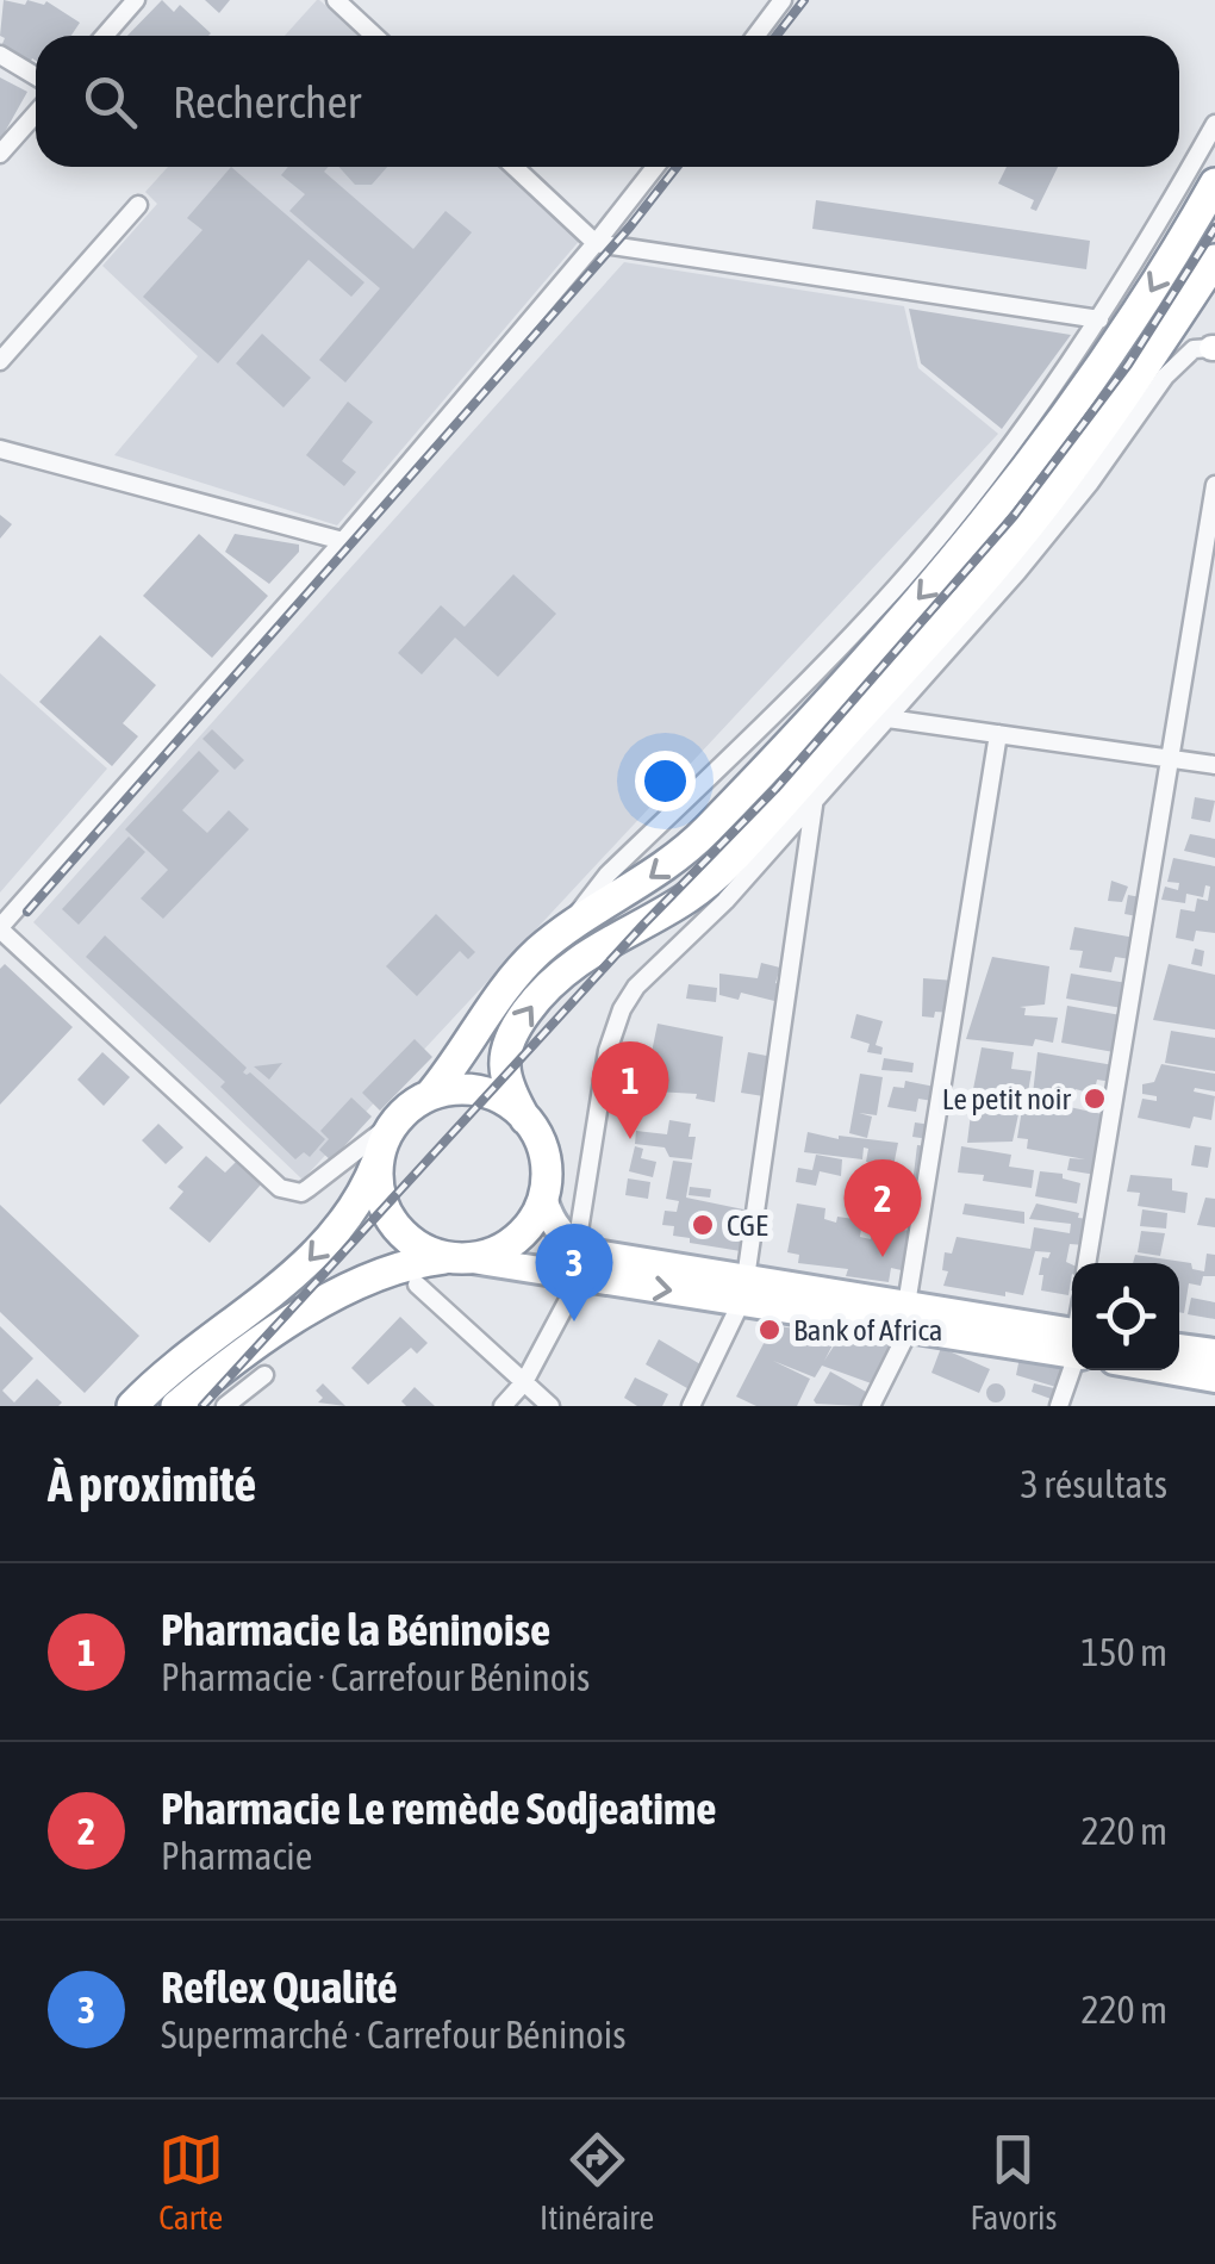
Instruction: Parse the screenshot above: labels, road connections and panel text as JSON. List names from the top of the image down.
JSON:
{
  "places": ["Le petit noir", "CGE", "Bank of Africa"],
  "page": {
    "search": "Rechercher",
    "pins": ["1", "2", "3"],
    "heading": ["À proximité", "3 résultats"],
    "list": [
      {
        "mark": "1",
        "name": "Pharmacie la Béninoise",
        "note": "Pharmacie · Carrefour Béninois",
        "value": "150 m"
      },
      {
        "mark": "2",
        "name": "Pharmacie Le remède Sodjeatime",
        "note": "Pharmacie",
        "value": "220 m"
      },
      {
        "mark": "3",
        "name": "Reflex Qualité",
        "note": "Supermarché · Carrefour Béninois",
        "value": "220 m"
      }
    ],
    "nav": ["Carte", "Itinéraire", "Favoris"]
  }
}
